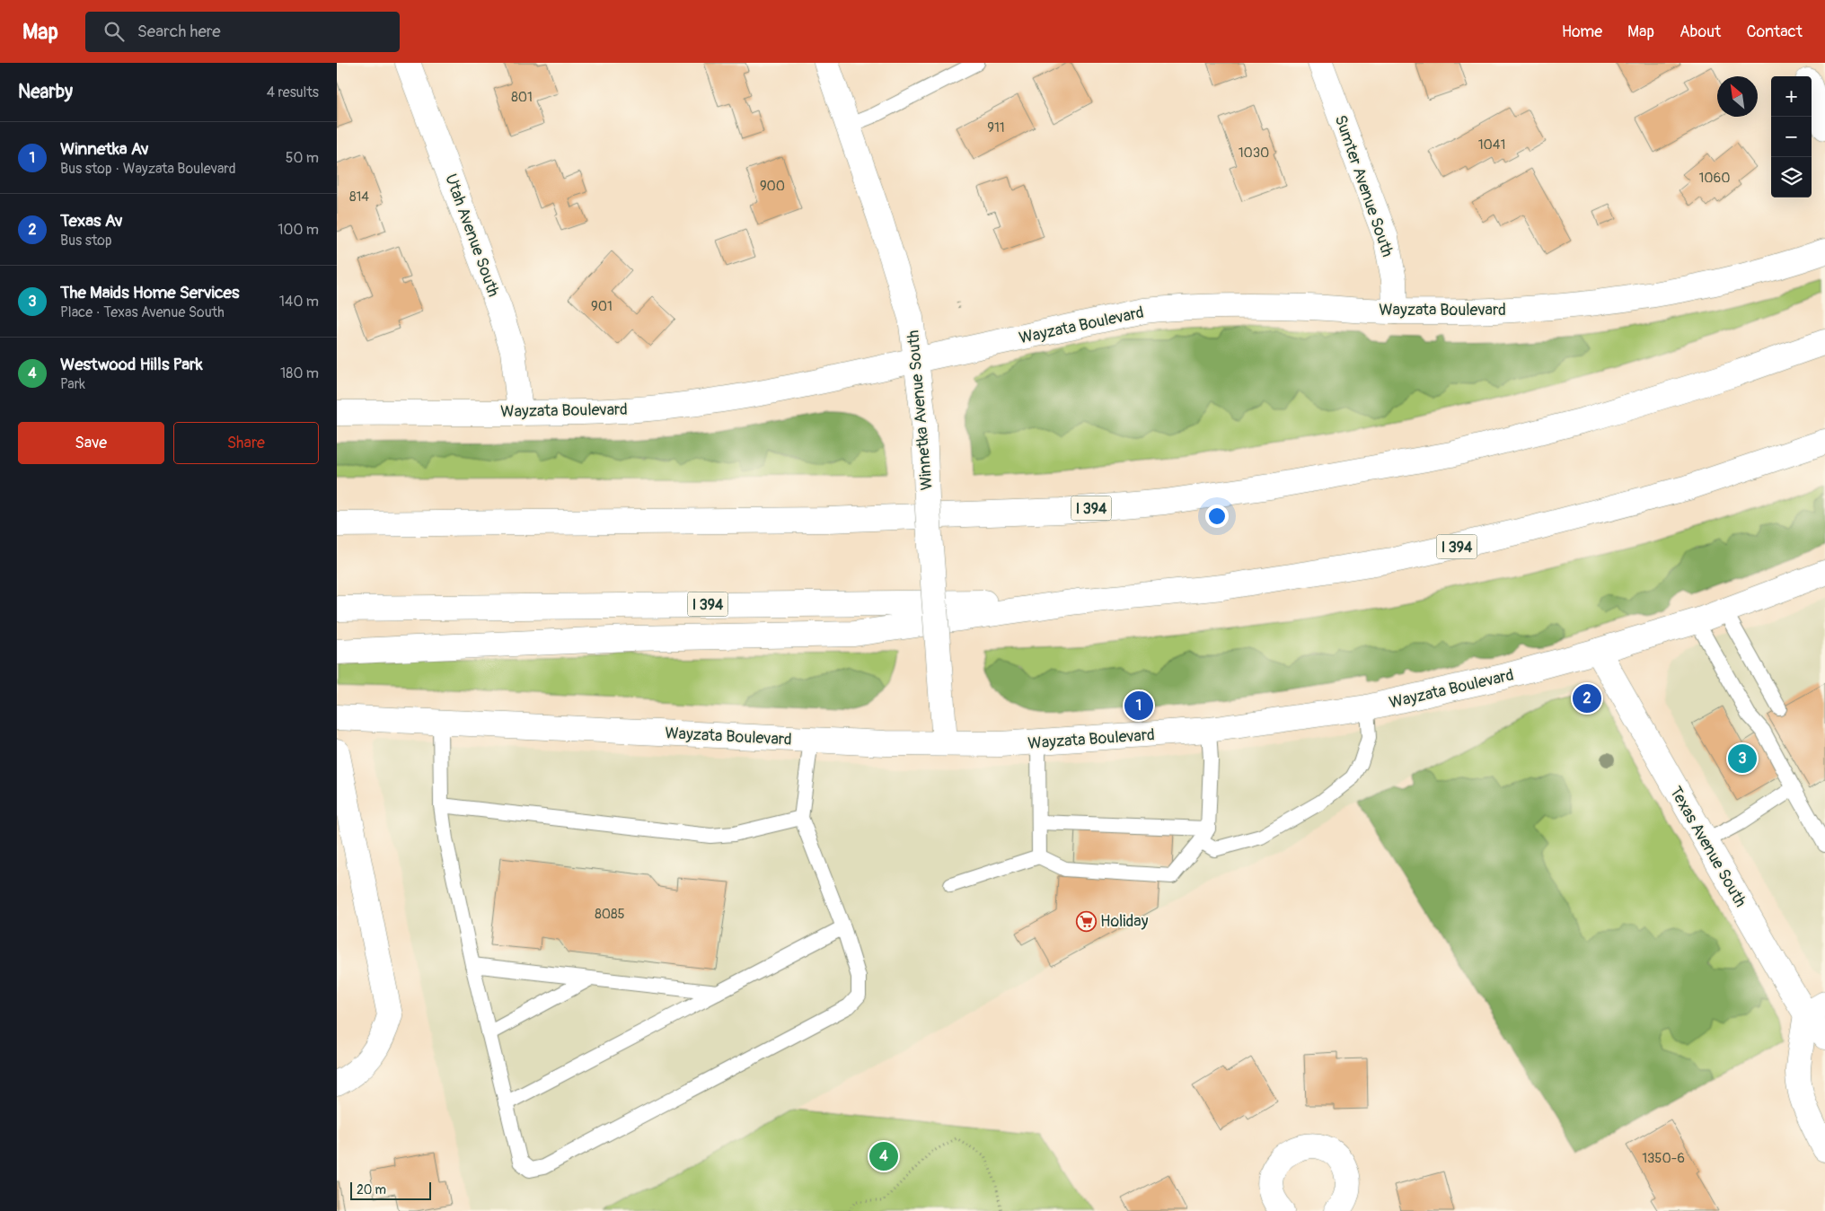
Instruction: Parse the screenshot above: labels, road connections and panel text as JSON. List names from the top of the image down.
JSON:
{
  "streets": {
    "main road": [
      "Sumter Avenue South",
      "Utah Avenue South",
      "Wayzata Boulevard",
      "Winnetka Avenue South",
      "I 394",
      "Texas Avenue South"
    ]
  },
  "crossings": [
    ["Sumter Avenue South", "Wayzata Boulevard"],
    ["Utah Avenue South", "Wayzata Boulevard"],
    ["Wayzata Boulevard", "Winnetka Avenue South"],
    ["Wayzata Boulevard", "Texas Avenue South"]
  ],
  "places": {
    "supermarket": ["Holiday"]
  },
  "house_numbers": [
    "801",
    "911",
    "1041",
    "1030",
    "1060",
    "900",
    "814",
    "901",
    "8085",
    "1350-6"
  ],
  "scale_bar": "20 m",
  "north": "top left",
  "page": {
    "header": "Map",
    "search": "Search here",
    "nav": [
      "Home",
      "Map",
      "About",
      "Contact"
    ],
    "heading": ["Nearby", "4 results"],
    "map_buttons": ["+", "−"],
    "list": [
      {
        "mark": "1",
        "name": "Winnetka Av",
        "note": "Bus stop · Wayzata Boulevard",
        "value": "50 m"
      },
      {
        "mark": "2",
        "name": "Texas Av",
        "note": "Bus stop",
        "value": "100 m"
      },
      {
        "mark": "3",
        "name": "The Maids Home Services",
        "note": "Place · Texas Avenue South",
        "value": "140 m"
      },
      {
        "mark": "4",
        "name": "Westwood Hills Park",
        "note": "Park",
        "value": "180 m"
      }
    ],
    "buttons": ["Save", "Share"],
    "pins": [
      "2",
      "1",
      "3",
      "4"
    ],
    "scale": "20 m"
  }
}
